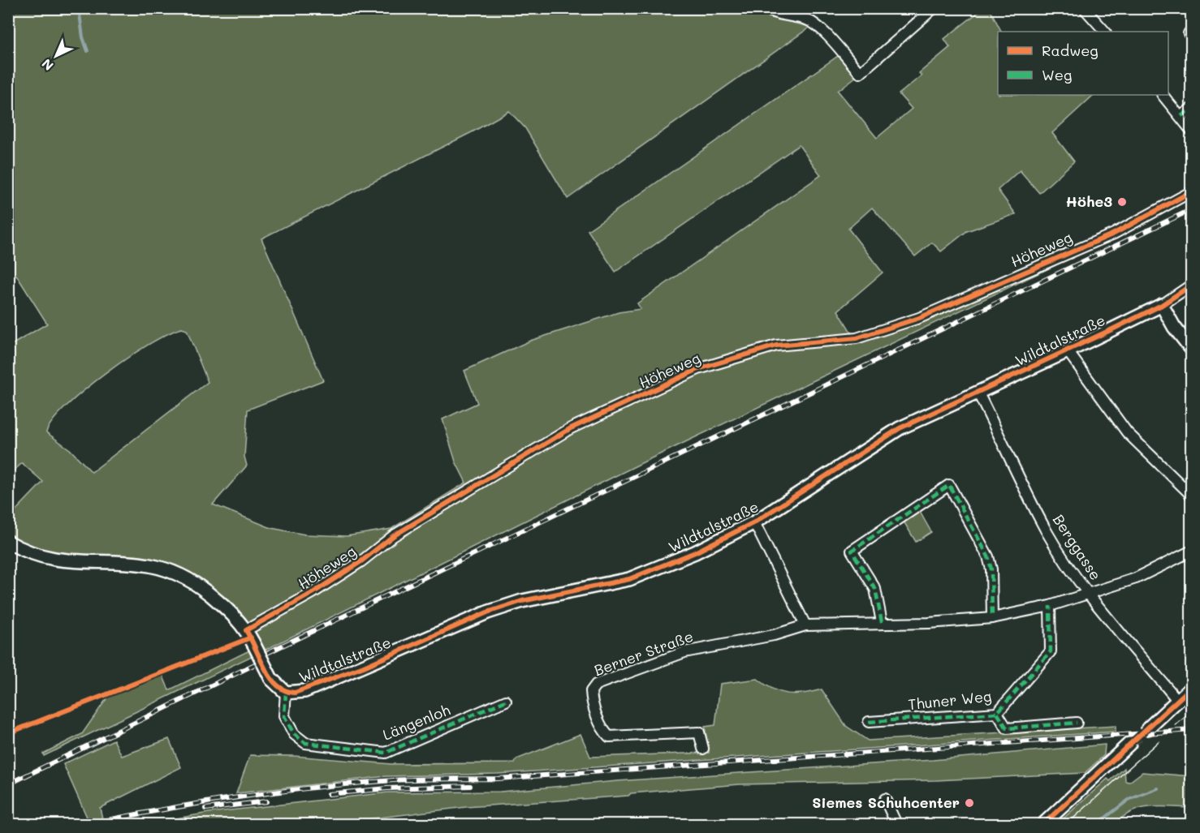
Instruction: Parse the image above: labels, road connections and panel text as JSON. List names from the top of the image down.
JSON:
{
  "streets": {
    "street": [
      "Höheweg",
      "Wildtalstraße",
      "Berggasse",
      "Berner Straße",
      "Thuner Weg",
      "Längenloh"
    ]
  },
  "crossings": [
    ["Höheweg", "Wildtalstraße"],
    ["Wildtalstraße", "Berggasse"],
    ["Wildtalstraße", "Längenloh"],
    ["Berggasse", "Berner Straße"],
    ["Berner Straße", "Thuner Weg"]
  ],
  "places": ["Höhe3", "Siemes Schuhcenter"],
  "legend": ["Radweg", "Weg"],
  "north": "bottom left"
}
